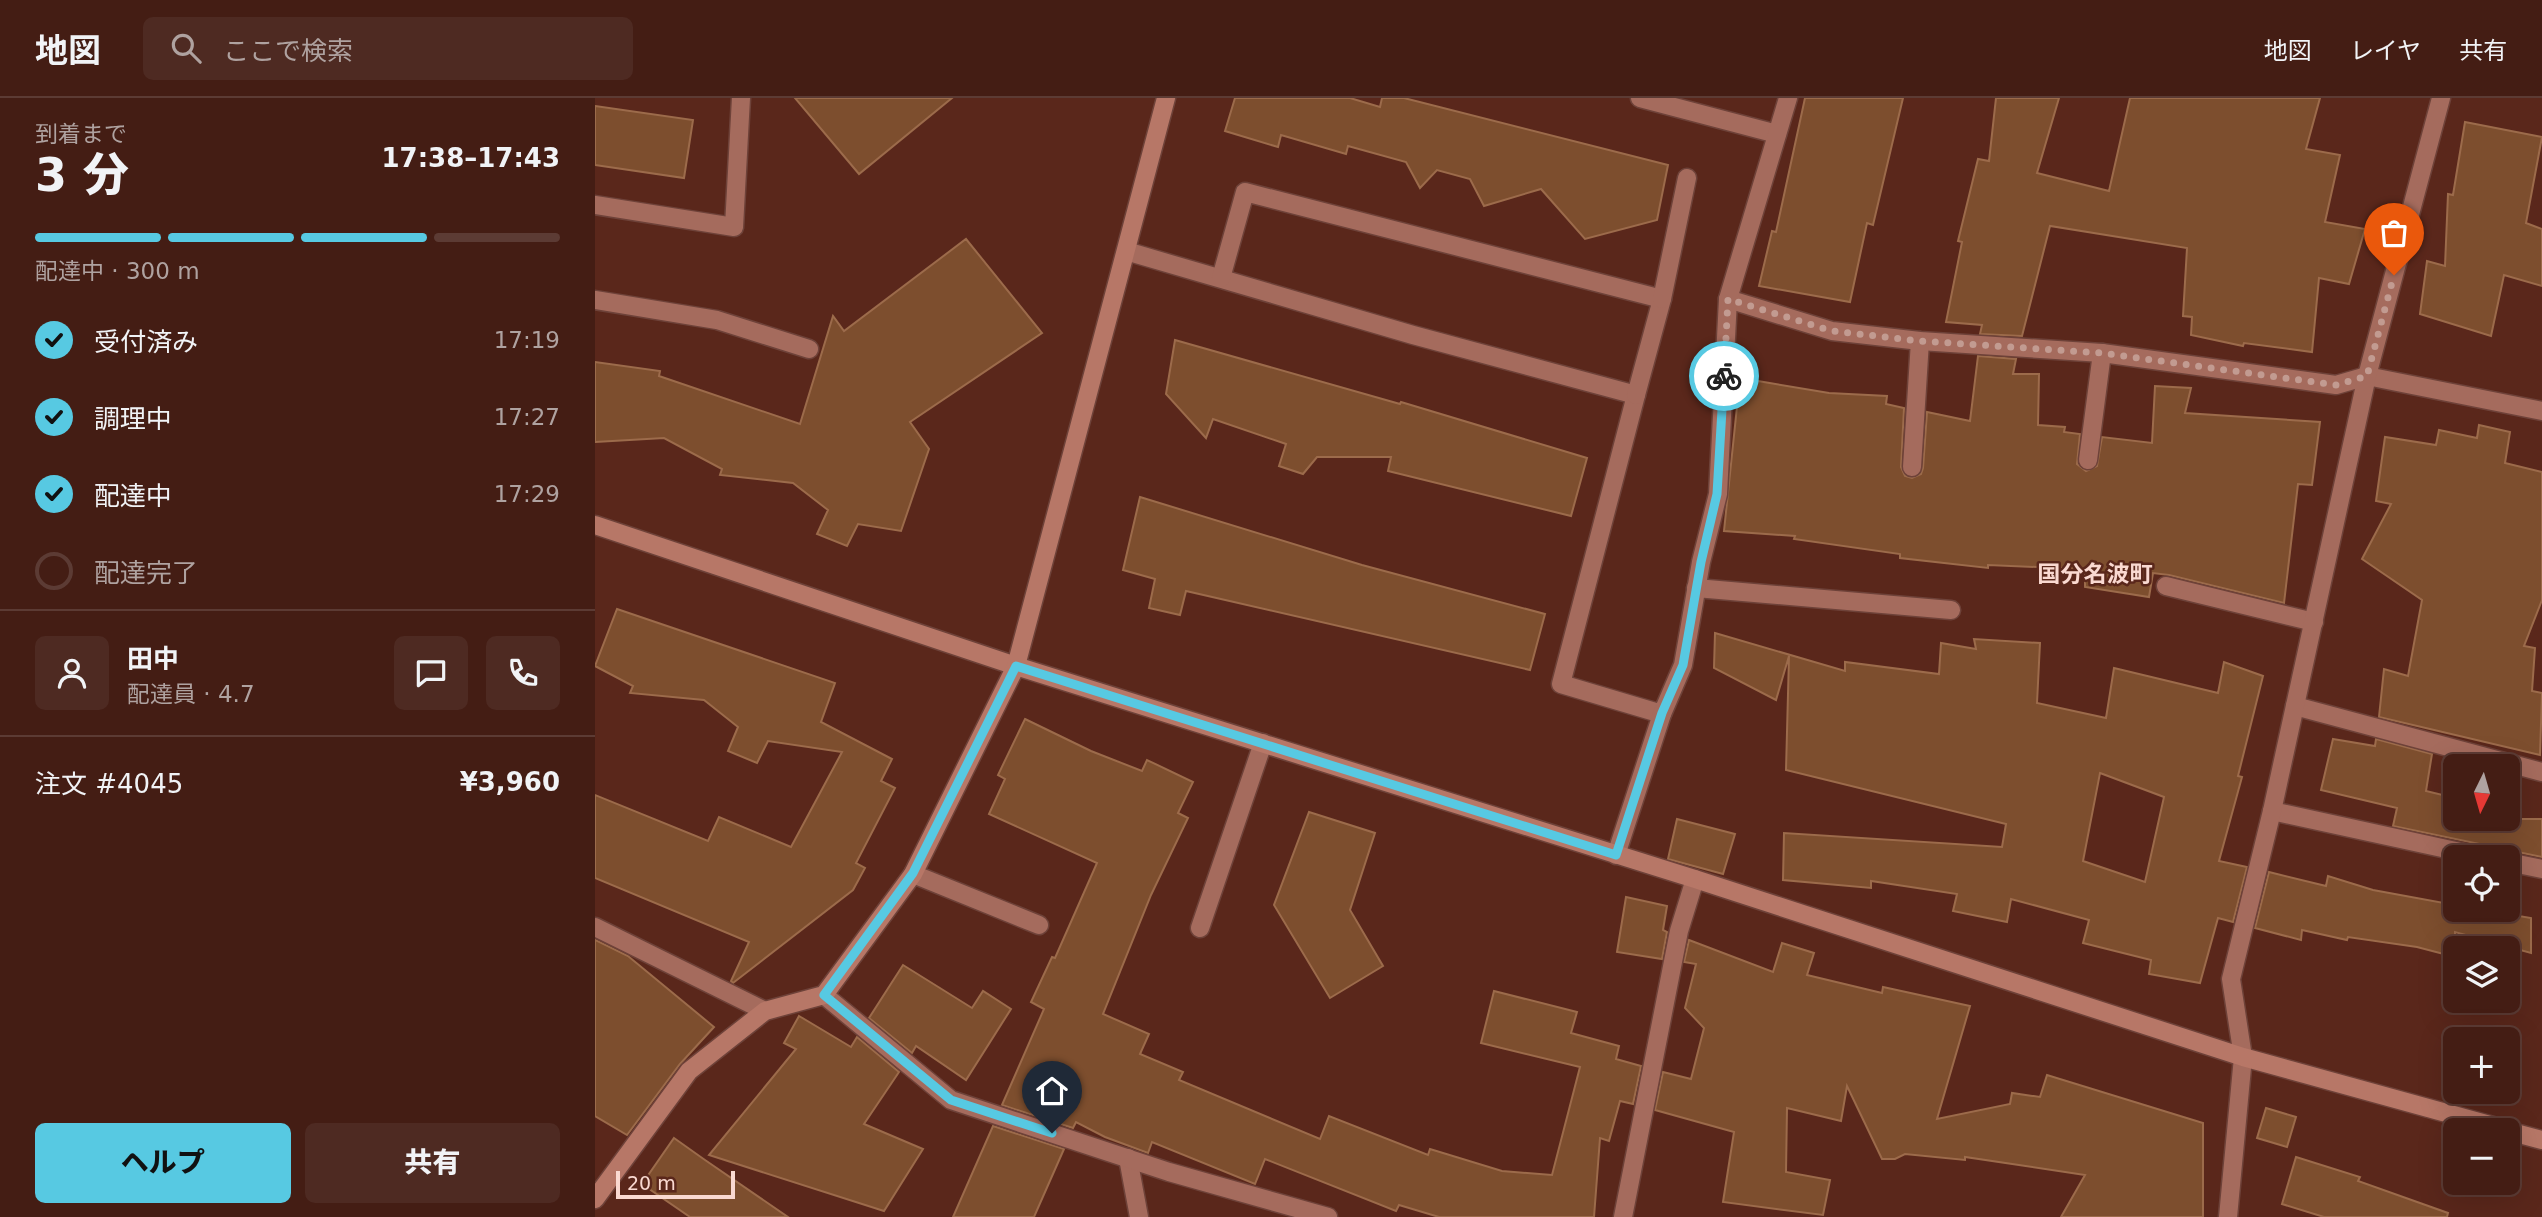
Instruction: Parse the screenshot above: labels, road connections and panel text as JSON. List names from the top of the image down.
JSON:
{
  "districts": ["国分名波町"],
  "scale_bar": "20 m",
  "north": "bottom",
  "page": {
    "header": "地図",
    "search": "ここで検索",
    "nav": ["地図", "レイヤ", "共有"],
    "heading": ["3 分", "到着まで", "17:38–17:43"],
    "panel": [
      "田中",
      "配達員 · 4.7",
      "注文 #4045",
      "¥3,960"
    ],
    "bar": "配達中 · 300 m",
    "list": [
      ["受付済み", "17:19"],
      ["調理中", "17:27"],
      ["配達中", "17:29"],
      "配達完了"
    ],
    "map_buttons": ["+", "−"],
    "buttons": ["ヘルプ", "共有"],
    "scale": "20 m"
  }
}
